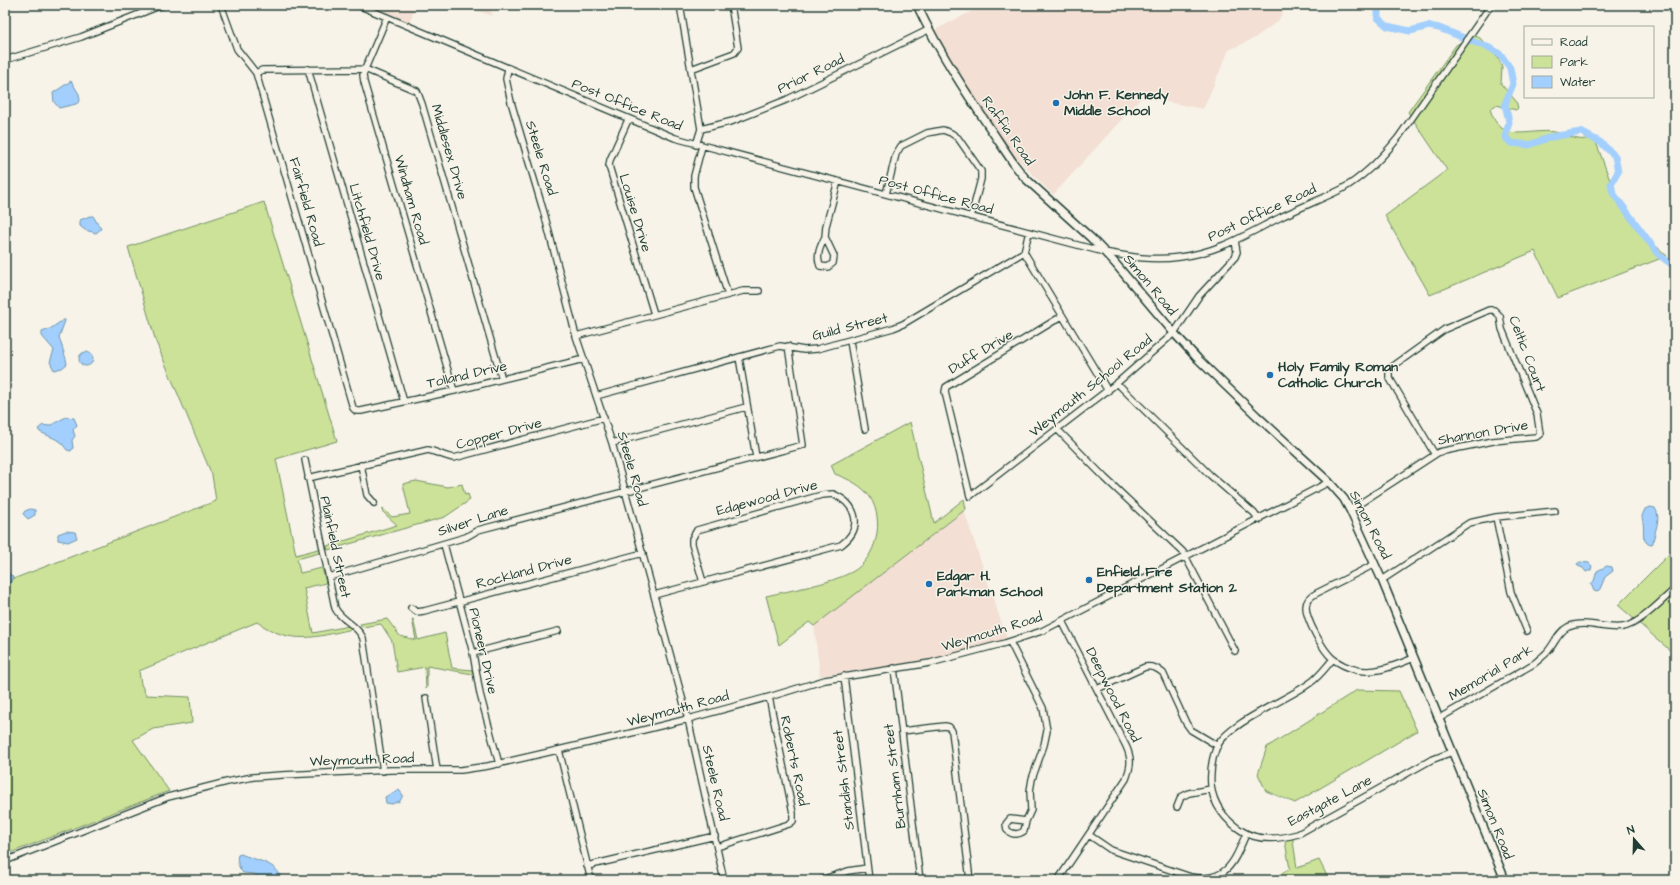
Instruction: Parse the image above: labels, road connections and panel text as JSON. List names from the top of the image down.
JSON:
{
  "streets": {
    "main road": ["Raffia Road", "Simon Road"],
    "street": [
      "Prior Road",
      "Post Office Road",
      "Middlesex Drive",
      "Steele Road",
      "Windham Road",
      "Fairfield Road",
      "Louise Drive",
      "Litchfield Drive",
      "Guild Street",
      "Duff Drive",
      "Celtic Court",
      "Tolland Drive",
      "Weymouth School Road",
      "Shannon Drive",
      "Copper Drive",
      "Edgewood Drive",
      "Silver Lane",
      "Plainfield Street",
      "Rockland Drive",
      "Weymouth Road",
      "Pioneer Drive",
      "Memorial Park",
      "Deepwood Road",
      "Roberts Road",
      "Burnham Street",
      "Standish Street",
      "Eastgate Lane"
    ]
  },
  "crossings": [
    ["Prior Road", "Raffia Road"],
    ["Post Office Road", "Raffia Road"],
    ["Post Office Road", "Steele Road"],
    ["Post Office Road", "Windham Road"],
    ["Post Office Road", "Louise Drive"],
    ["Post Office Road", "Simon Road"],
    ["Post Office Road", "Weymouth School Road"],
    ["Raffia Road", "Simon Road"],
    ["Middlesex Drive", "Windham Road"],
    ["Middlesex Drive", "Fairfield Road"],
    ["Middlesex Drive", "Litchfield Drive"],
    ["Middlesex Drive", "Tolland Drive"],
    ["Steele Road", "Guild Street"],
    ["Steele Road", "Tolland Drive"],
    ["Steele Road", "Copper Drive"],
    ["Steele Road", "Edgewood Drive"],
    ["Steele Road", "Silver Lane"],
    ["Steele Road", "Rockland Drive"],
    ["Steele Road", "Weymouth Road"],
    ["Steele Road", "Roberts Road"],
    ["Windham Road", "Tolland Drive"],
    ["Fairfield Road", "Tolland Drive"],
    ["Litchfield Drive", "Tolland Drive"],
    ["Simon Road", "Weymouth School Road"],
    ["Simon Road", "Shannon Drive"],
    ["Simon Road", "Weymouth Road"],
    ["Simon Road", "Memorial Park"],
    ["Simon Road", "Eastgate Lane"],
    ["Guild Street", "Silver Lane"],
    ["Duff Drive", "Weymouth School Road"],
    ["Celtic Court", "Shannon Drive"],
    ["Copper Drive", "Plainfield Street"],
    ["Silver Lane", "Plainfield Street"],
    ["Silver Lane", "Pioneer Drive"],
    ["Plainfield Street", "Weymouth Road"],
    ["Rockland Drive", "Pioneer Drive"],
    ["Weymouth Road", "Pioneer Drive"],
    ["Weymouth Road", "Deepwood Road"],
    ["Weymouth Road", "Roberts Road"],
    ["Weymouth Road", "Burnham Street"],
    ["Weymouth Road", "Standish Street"]
  ],
  "places": [
    "John F. Kennedy Middle School",
    "Holy Family Roman Catholic Church",
    "Enfield Fire Department Station 2",
    "Edgar H. Parkman School"
  ],
  "legend": ["Road", "Park", "Water"],
  "north": "top"
}
